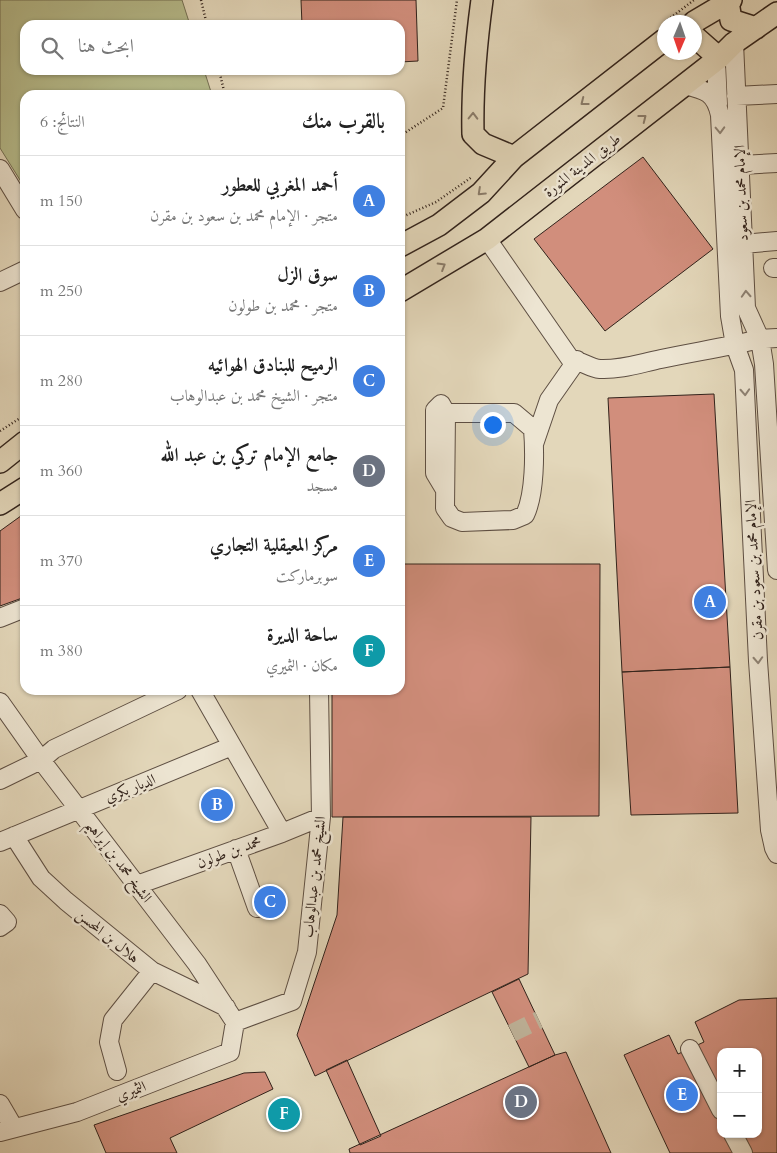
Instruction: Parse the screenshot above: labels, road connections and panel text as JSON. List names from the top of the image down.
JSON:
{
  "streets": {
    "main road": ["طريق المدينة المنورة"],
    "street": [
      "الإمام محمد بن سعود",
      "الإمام محمد بن سعود بن مقرن",
      "الديار بكري",
      "محمد بن طولون",
      "الشيخ محمد بن إبراهيم",
      "الشيخ محمد بن عبدالوهاب",
      "هلال بن المحسن",
      "الثميري"
    ]
  },
  "crossings": [
    ["طريق المدينة المنورة", "الإمام محمد بن سعود"],
    ["الإمام محمد بن سعود", "الإمام محمد بن سعود بن مقرن"],
    ["الديار بكري", "الشيخ محمد بن إبراهيم"],
    ["الديار بكري", "هلال بن المحسن"],
    ["محمد بن طولون", "الشيخ محمد بن إبراهيم"],
    ["محمد بن طولون", "الشيخ محمد بن عبدالوهاب"],
    ["الشيخ محمد بن إبراهيم", "الشيخ محمد بن عبدالوهاب"],
    ["الشيخ محمد بن إبراهيم", "هلال بن المحسن"],
    ["الشيخ محمد بن إبراهيم", "الثميري"],
    ["الشيخ محمد بن عبدالوهاب", "هلال بن المحسن"],
    ["الشيخ محمد بن عبدالوهاب", "الثميري"],
    ["هلال بن المحسن", "الثميري"]
  ],
  "north": "bottom",
  "page": {
    "search": "ابحث هنا",
    "heading": ["بالقرب منك", "النتائج: 6"],
    "list": [
      {
        "mark": "A",
        "name": "أحمد المغربي للعطور",
        "note": "متجر · الإمام محمد بن سعود بن مقرن",
        "value": "150 m"
      },
      {
        "mark": "B",
        "name": "سوق الزل",
        "note": "متجر · محمد بن طولون",
        "value": "250 m"
      },
      {
        "mark": "C",
        "name": "الرميح للبنادق الهوائيه",
        "note": "متجر · الشيخ محمد بن عبدالوهاب",
        "value": "280 m"
      },
      {
        "mark": "D",
        "name": "جامع الإمام تركي بن عبد الله",
        "note": "مسجد",
        "value": "360 m"
      },
      {
        "mark": "E",
        "name": "مركز المعيقلية التجاري",
        "note": "سوبرماركت",
        "value": "370 m"
      },
      {
        "mark": "F",
        "name": "ساحة الديرة",
        "note": "مكان · الثميري",
        "value": "380 m"
      }
    ],
    "pins": [
      "A",
      "B",
      "C",
      "E",
      "D",
      "F"
    ],
    "map_buttons": ["+", "−"]
  }
}
